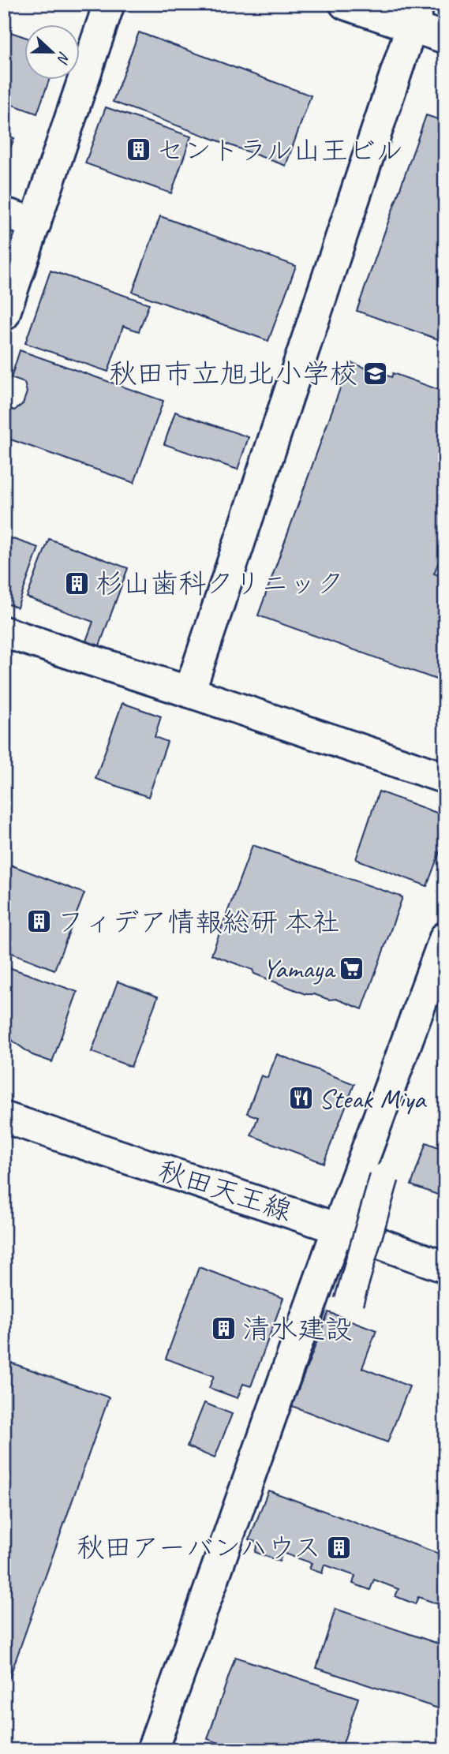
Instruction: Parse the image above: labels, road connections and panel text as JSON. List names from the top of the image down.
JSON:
{
  "streets": {
    "street": ["秋田天王線"]
  },
  "places": {
    "building": [
      "セントラル山王ビル",
      "杉山歯科クリニック",
      "フィデア情報総研 本社",
      "清水建設",
      "秋田アーバンハウス"
    ],
    "school or university": ["秋田市立旭北小学校"],
    "supermarket": ["Yamaya"],
    "restaurant": ["Steak Miya"]
  },
  "north": "right"
}
